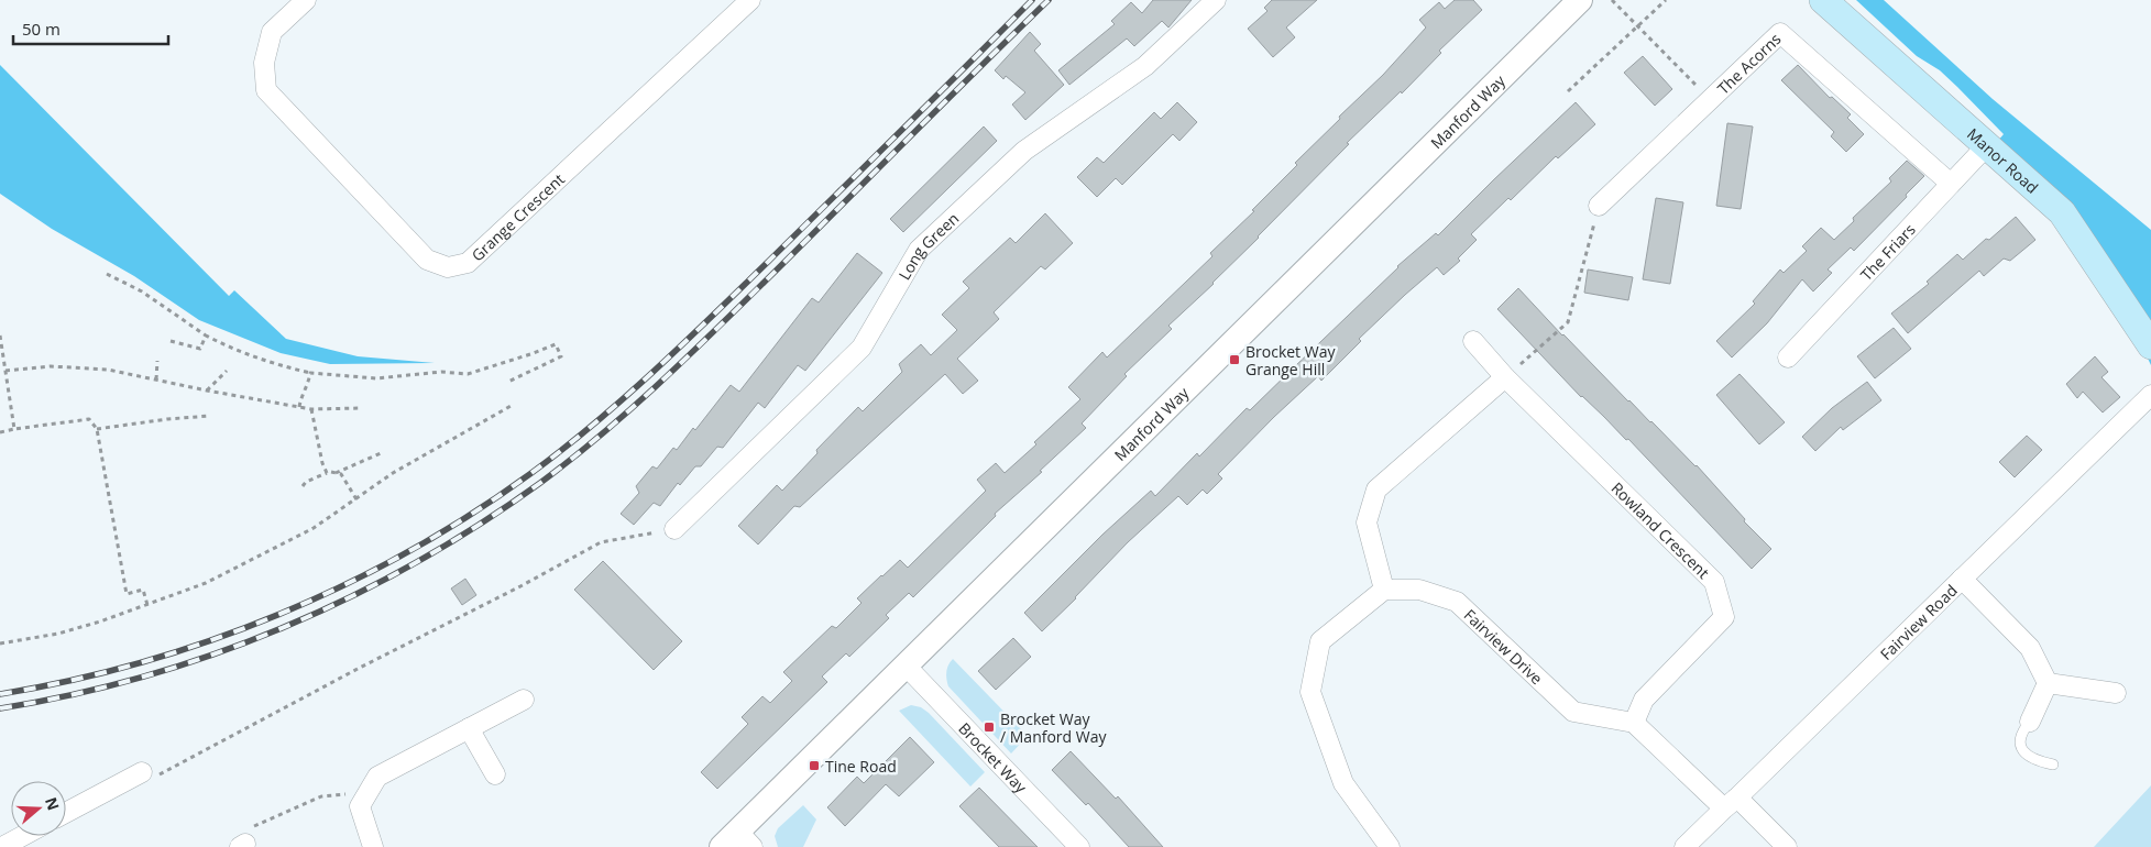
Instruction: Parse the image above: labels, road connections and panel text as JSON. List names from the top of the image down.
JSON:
{
  "streets": {
    "main road": ["Manor Road"],
    "street": [
      "The Acorns",
      "Manford Way",
      "Grange Crescent",
      "Long Green",
      "The Friars",
      "Rowland Crescent",
      "Fairview Road",
      "Fairview Drive",
      "Brocket Way"
    ]
  },
  "crossings": [
    ["The Acorns", "The Friars"],
    ["Manford Way", "Brocket Way"],
    ["Manor Road", "The Friars"],
    ["Rowland Crescent", "Fairview Drive"]
  ],
  "places": {
    "transit": ["Brocket Way Grange Hill", "Brocket Way / Manford Way", "Tine Road"]
  },
  "scale_bar": "50 m",
  "north": "right"
}
